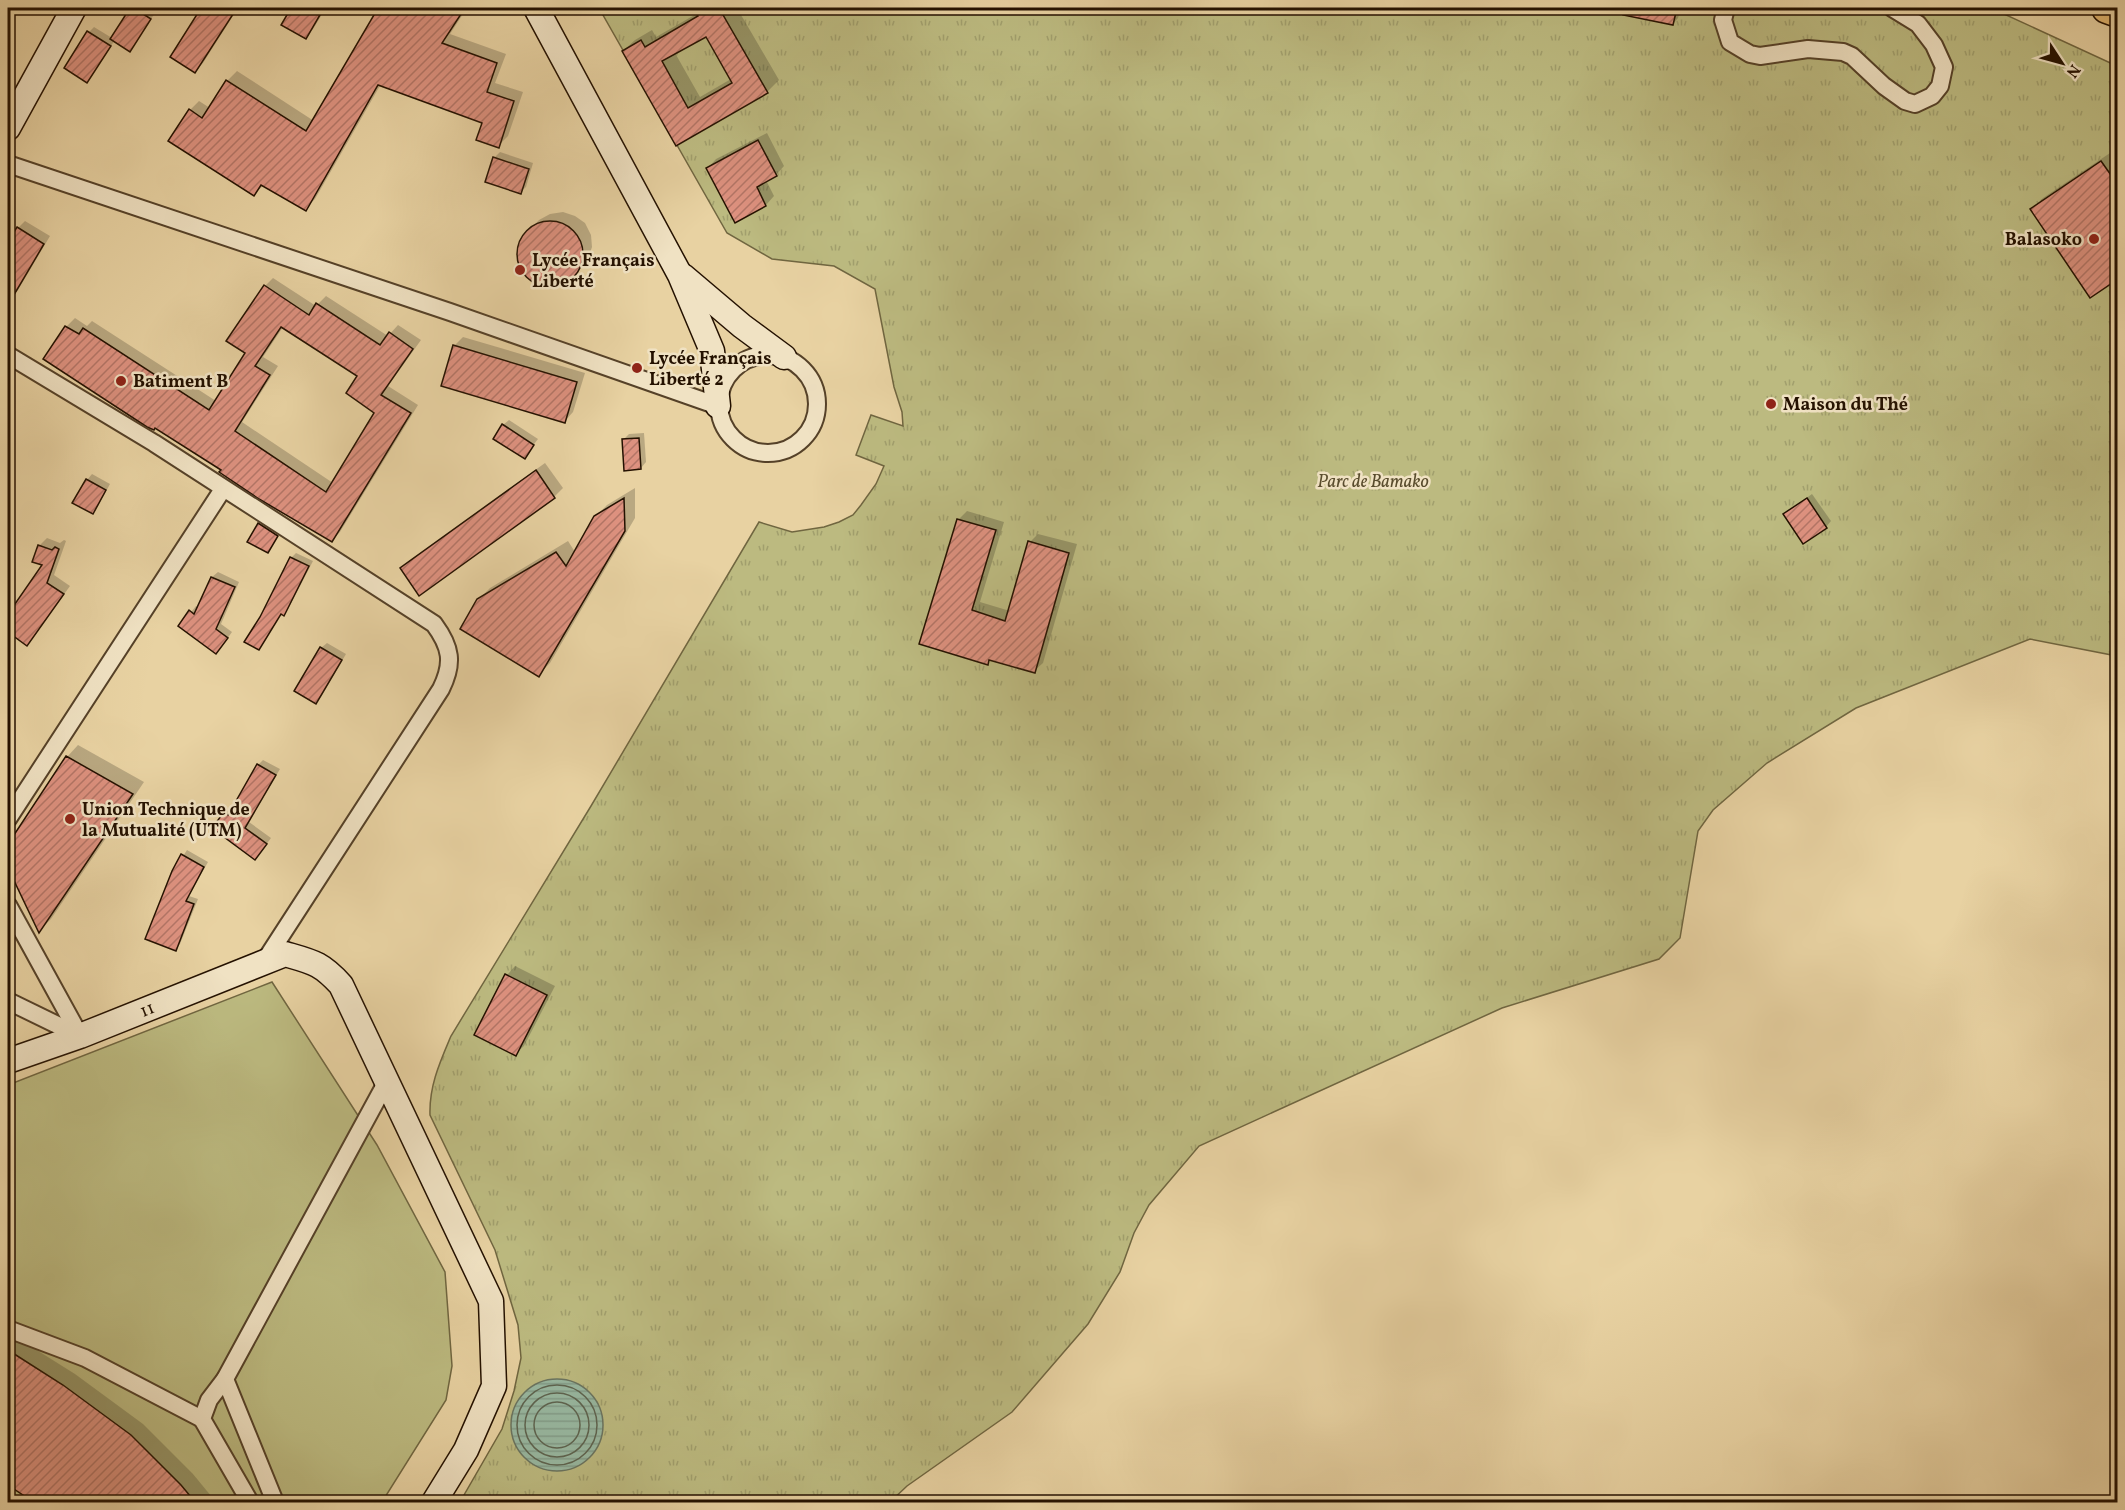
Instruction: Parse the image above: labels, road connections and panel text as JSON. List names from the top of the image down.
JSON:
{
  "streets": {
    "street": ["11"]
  },
  "parks": ["Parc de Bamako"],
  "places": [
    "Balasoko",
    "Lycée Français Liberté",
    "Lycée Français Liberté 2",
    "Batiment B",
    "Maison du Thé",
    "Union Technique de la Mutualité (UTM)"
  ],
  "north": "bottom right"
}
